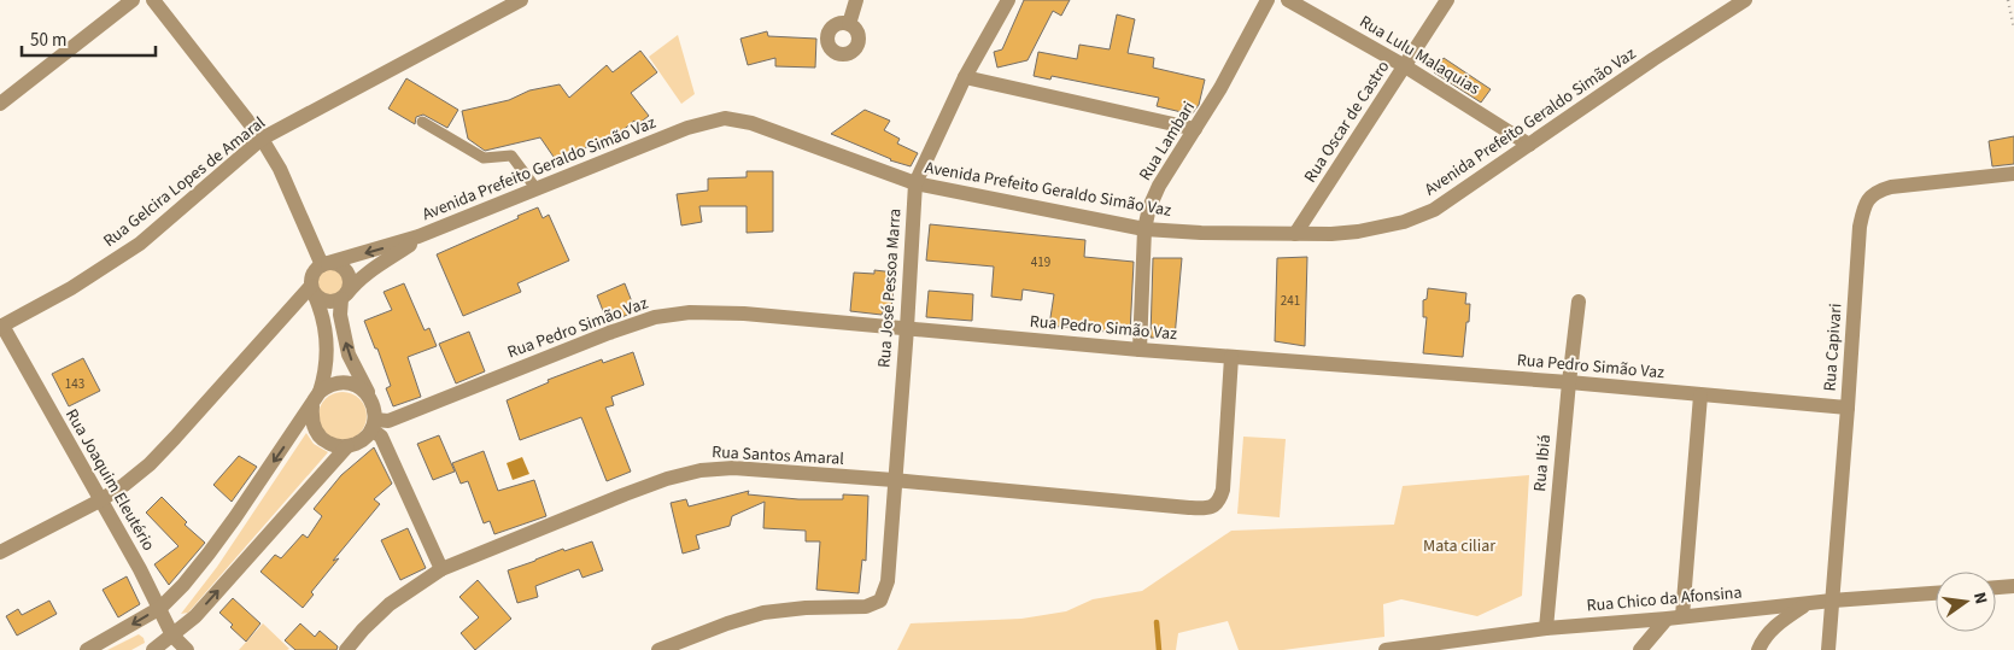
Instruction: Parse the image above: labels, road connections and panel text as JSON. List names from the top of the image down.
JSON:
{
  "streets": {
    "street": [
      "Rua Lulu Malaquias",
      "Rua Oscar de Castro",
      "Avenida Prefeito Geraldo Simão Vaz",
      "Rua Lambari",
      "Rua Gelcira Lopes de Amaral",
      "Rua José Pessoa Marra",
      "Rua Pedro Simão Vaz",
      "Rua Capivari",
      "Rua Santos Amaral",
      "Rua Ibiá",
      "Rua Joaquim Eleutério",
      "Rua Chico da Afonsina"
    ]
  },
  "crossings": [
    ["Rua Lulu Malaquias", "Rua Oscar de Castro"],
    ["Rua Lulu Malaquias", "Avenida Prefeito Geraldo Simão Vaz"],
    ["Rua Oscar de Castro", "Avenida Prefeito Geraldo Simão Vaz"],
    ["Avenida Prefeito Geraldo Simão Vaz", "Rua Lambari"],
    ["Avenida Prefeito Geraldo Simão Vaz", "Rua José Pessoa Marra"],
    ["Rua Lambari", "Rua Pedro Simão Vaz"],
    ["Rua Gelcira Lopes de Amaral", "Rua Joaquim Eleutério"],
    ["Rua José Pessoa Marra", "Rua Pedro Simão Vaz"],
    ["Rua José Pessoa Marra", "Rua Santos Amaral"],
    ["Rua Pedro Simão Vaz", "Rua Capivari"],
    ["Rua Pedro Simão Vaz", "Rua Santos Amaral"],
    ["Rua Pedro Simão Vaz", "Rua Ibiá"],
    ["Rua Capivari", "Rua Chico da Afonsina"],
    ["Rua Ibiá", "Rua Chico da Afonsina"]
  ],
  "parks": ["Mata ciliar"],
  "house_numbers": ["419", "241", "143"],
  "scale_bar": "50 m",
  "north": "right"
}
